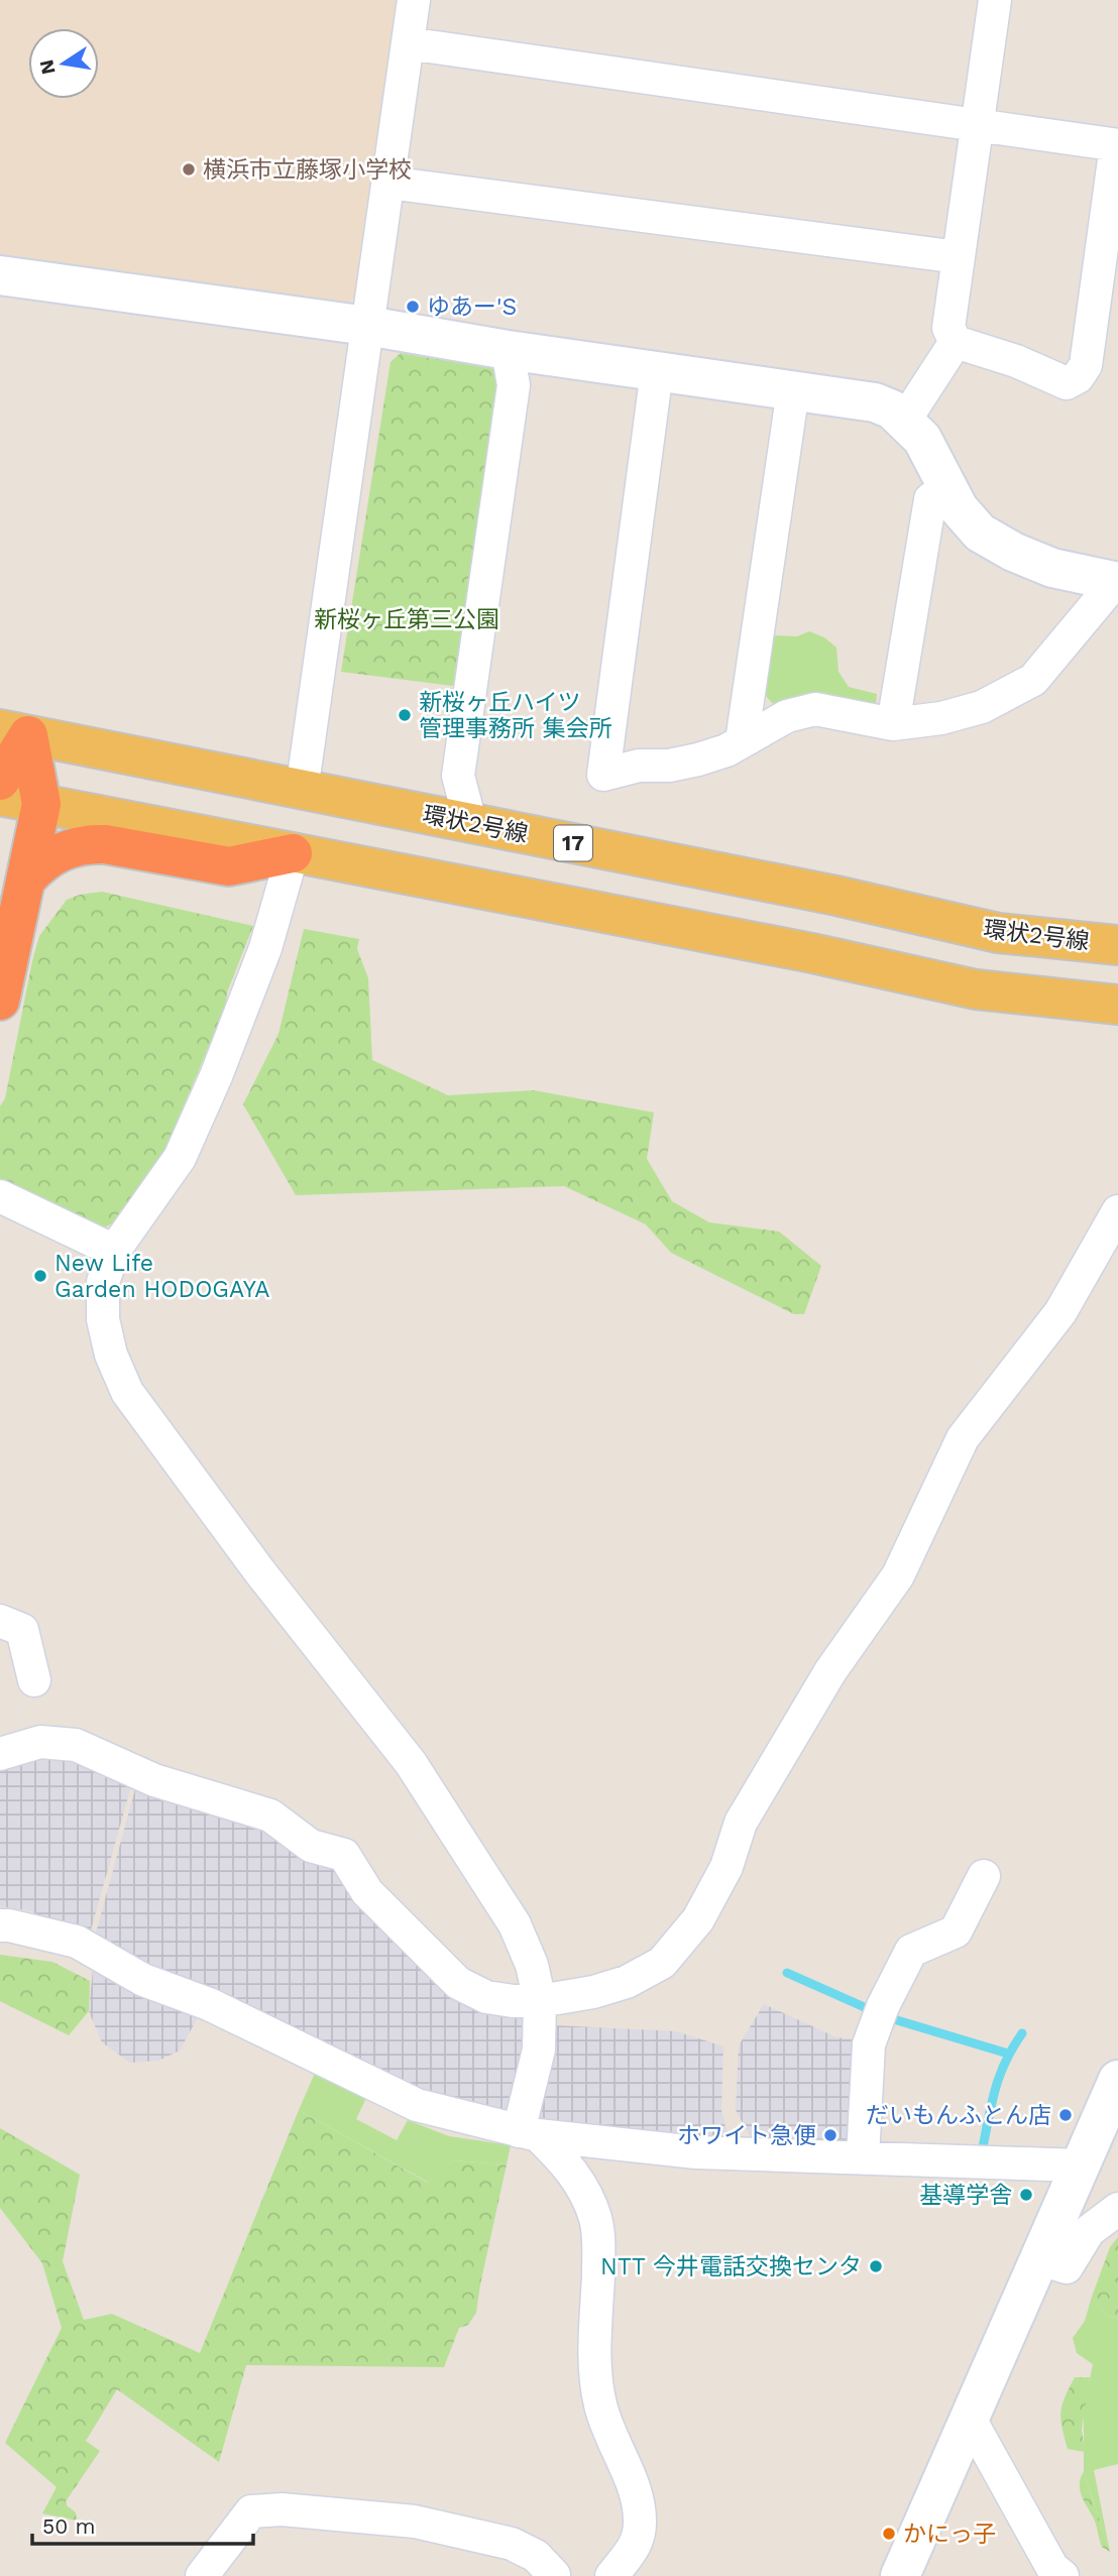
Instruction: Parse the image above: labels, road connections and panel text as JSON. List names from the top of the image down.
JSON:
{
  "streets": {
    "main road": ["環状2号線", "17"]
  },
  "parks": ["新桜ヶ丘第三公園"],
  "places": [
    "横浜市立藤塚小学校",
    "ゆあー'S",
    "新桜ヶ丘ハイツ 管理事務所 集会所",
    "New Life Garden HODOGAYA",
    "だいもんふとん店",
    "ホワイト急便",
    "基導学舎",
    "NTT 今井電話交換センタ",
    "かにっ子"
  ],
  "scale_bar": "50 m",
  "north": "left"
}
